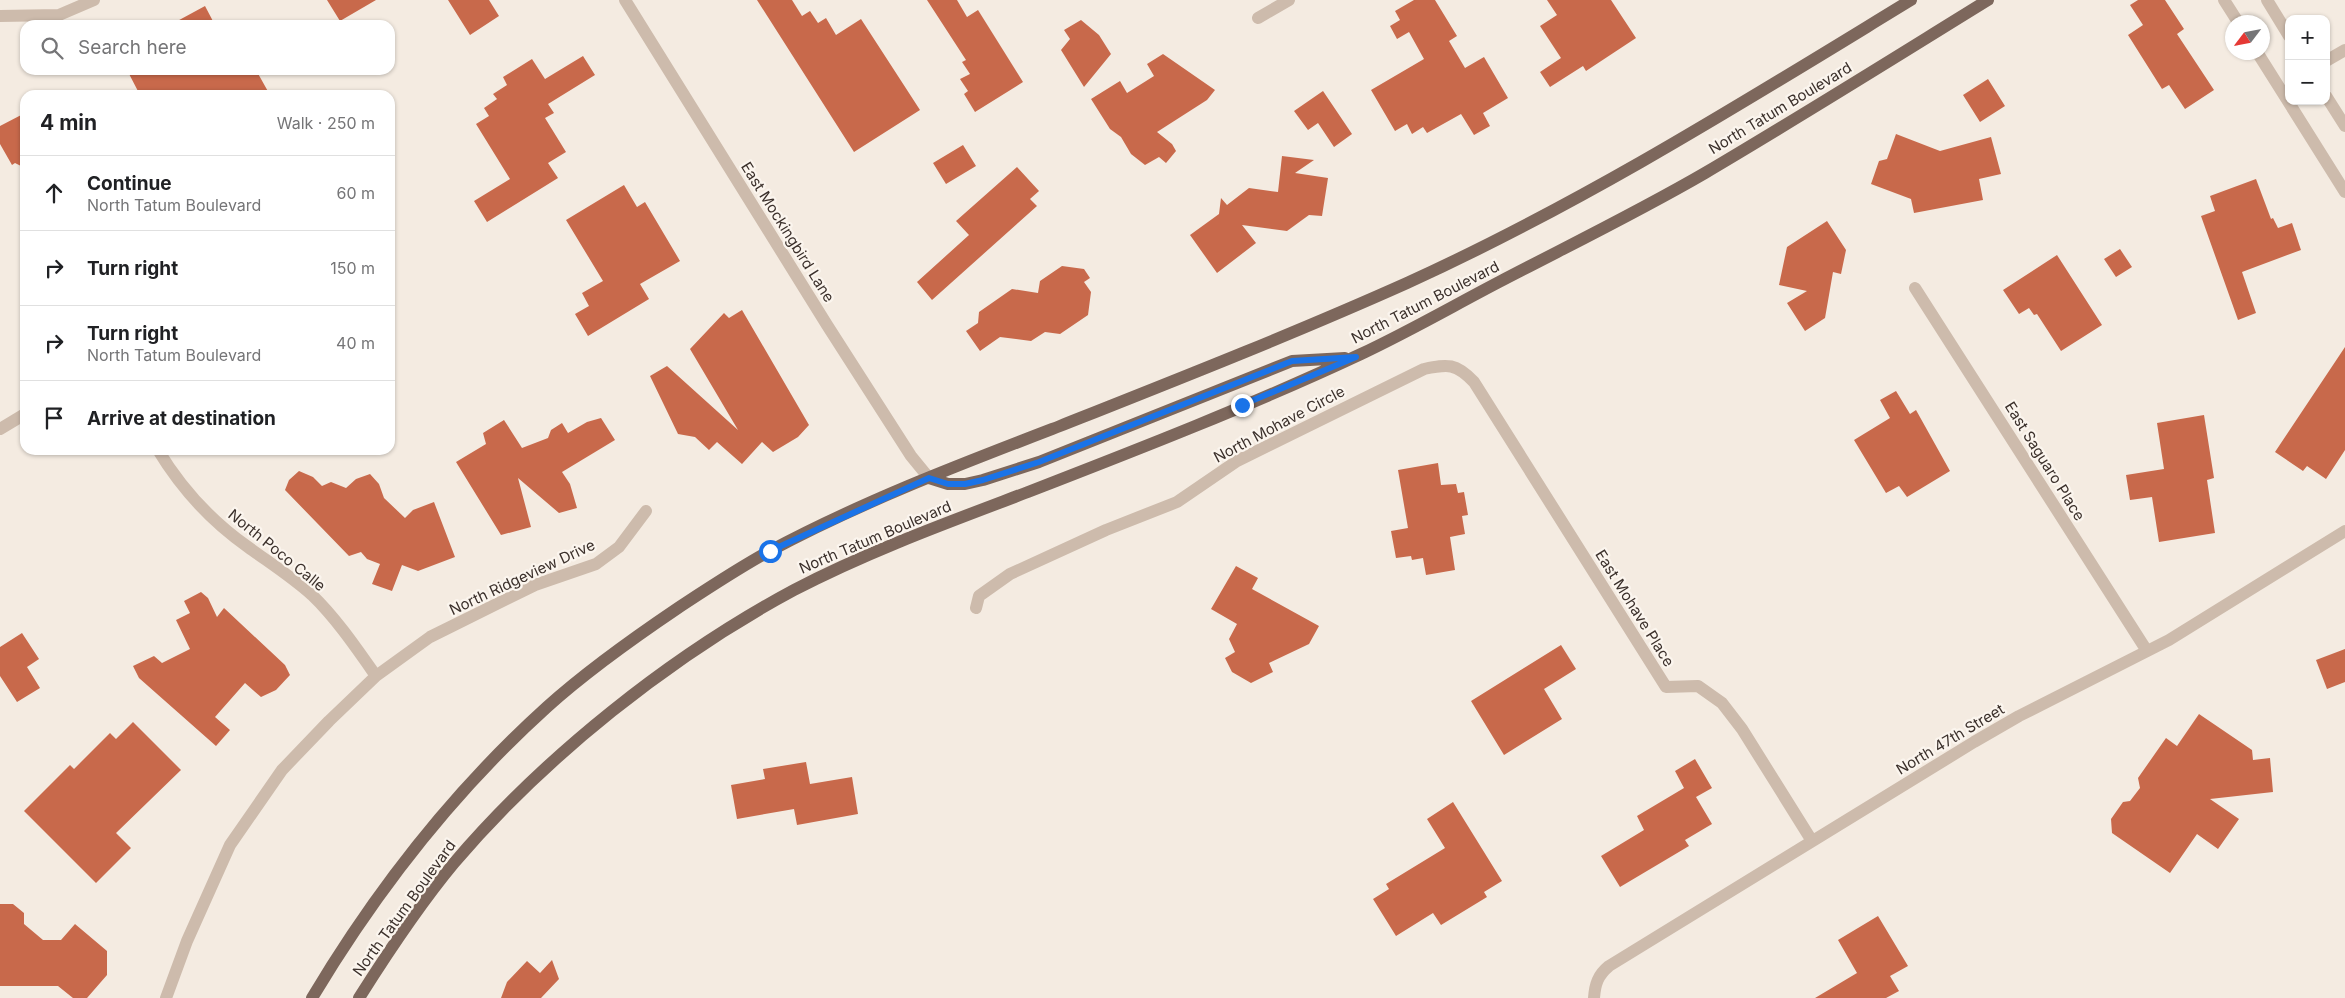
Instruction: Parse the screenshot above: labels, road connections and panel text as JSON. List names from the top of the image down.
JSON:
{
  "streets": {
    "main road": ["North Tatum Boulevard"],
    "street": [
      "East Mockingbird Lane",
      "North Mohave Circle",
      "East Saguaro Place",
      "North Poco Calle",
      "North Ridgeview Drive",
      "East Mohave Place",
      "North 47th Street"
    ]
  },
  "crossings": [
    ["North Tatum Boulevard", "East Mockingbird Lane"],
    ["North Mohave Circle", "East Mohave Place"],
    ["East Saguaro Place", "North 47th Street"],
    ["North Poco Calle", "North Ridgeview Drive"],
    ["East Mohave Place", "North 47th Street"]
  ],
  "north": "bottom left",
  "page": {
    "map_buttons": ["+", "−"],
    "search": "Search here",
    "heading": ["4 min", "Walk · 250 m"],
    "list": [
      ["Continue", "North Tatum Boulevard", "60 m"],
      ["Turn right", "150 m"],
      ["Turn right", "North Tatum Boulevard", "40 m"],
      "Arrive at destination"
    ]
  }
}
